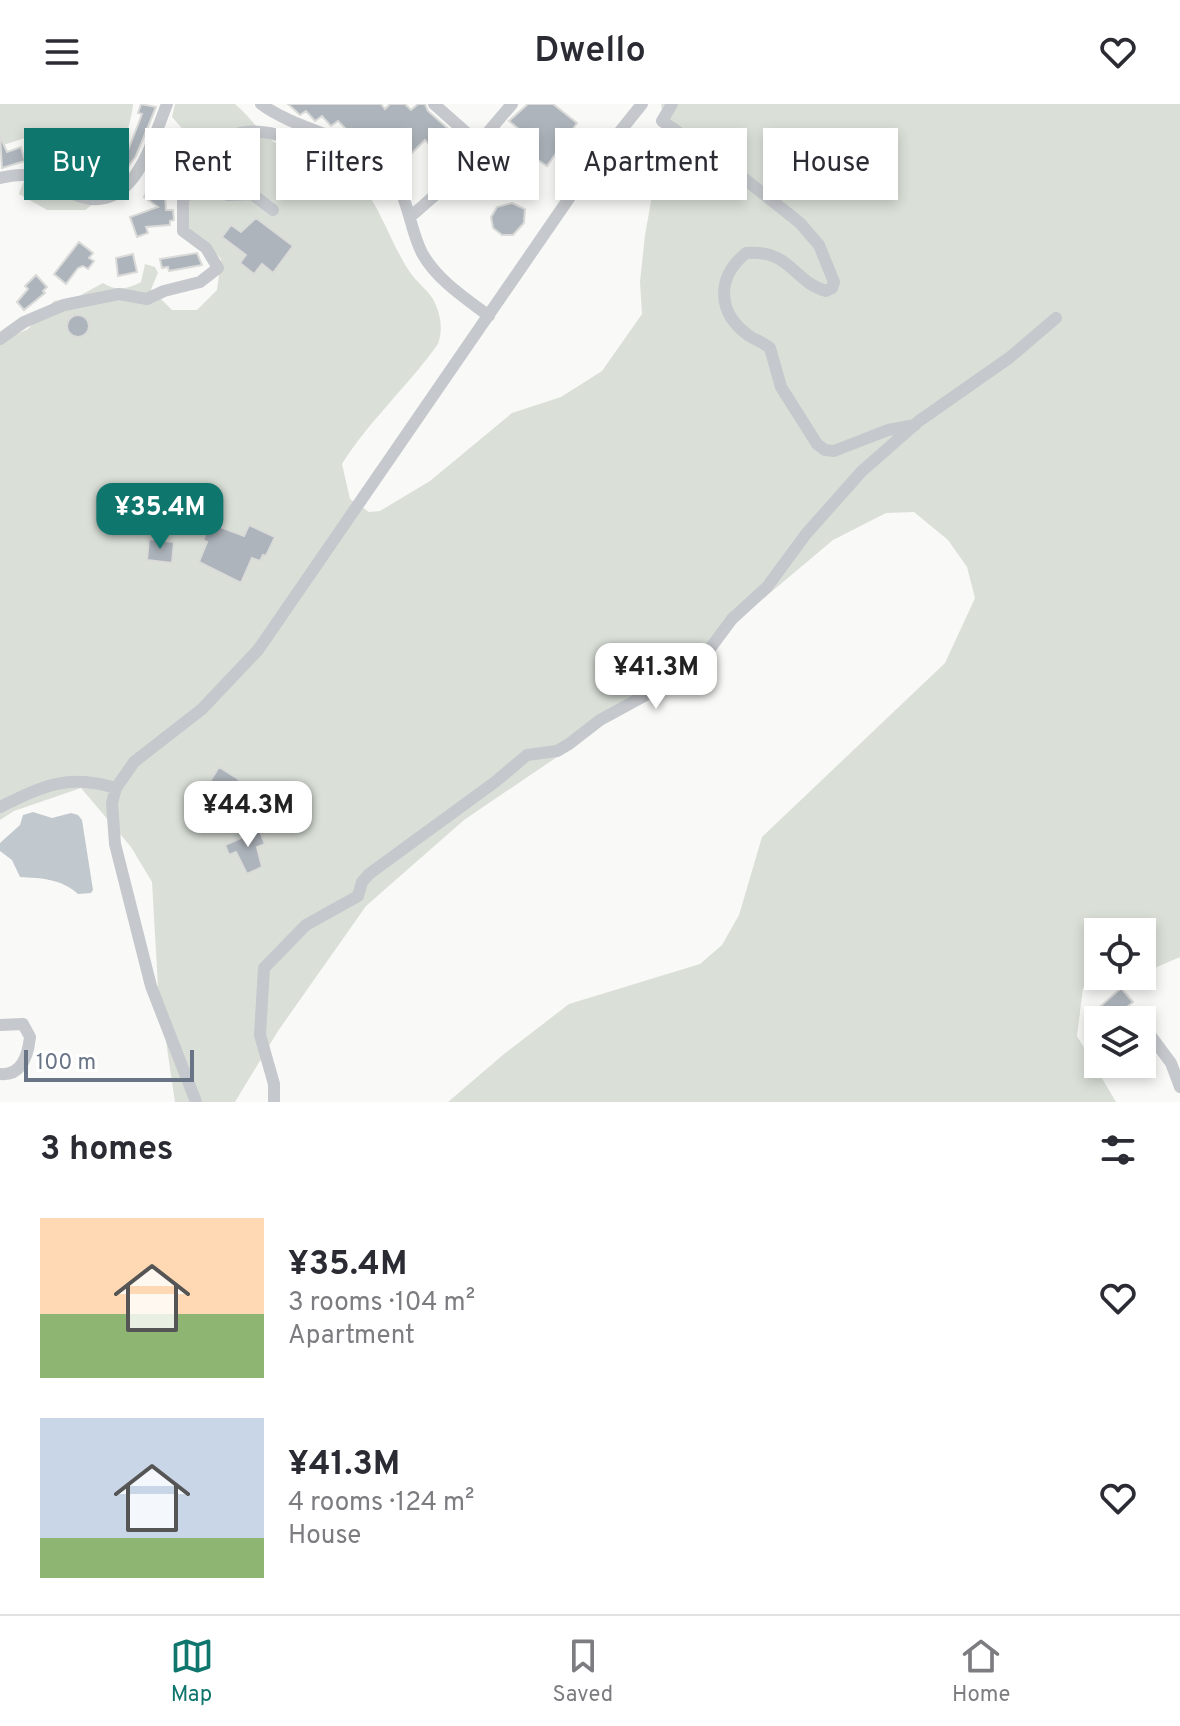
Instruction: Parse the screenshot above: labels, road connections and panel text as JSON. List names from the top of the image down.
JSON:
{
  "scale_bar": "100 m",
  "page": {
    "header": "Dwello",
    "chip": [
      "Buy",
      "Rent",
      "Filters",
      "New",
      "Apartment",
      "House"
    ],
    "price": ["¥35.4M", "¥41.3M", "¥44.3M"],
    "scale": "100 m",
    "heading": "3 homes",
    "list": [
      {
        "name": "¥35.4M",
        "note": "3 rooms · 104 m² · Apartment"
      },
      {
        "name": "¥41.3M",
        "note": "4 rooms · 124 m² · House"
      }
    ],
    "tabs": ["Map", "Saved", "Home"]
  }
}
